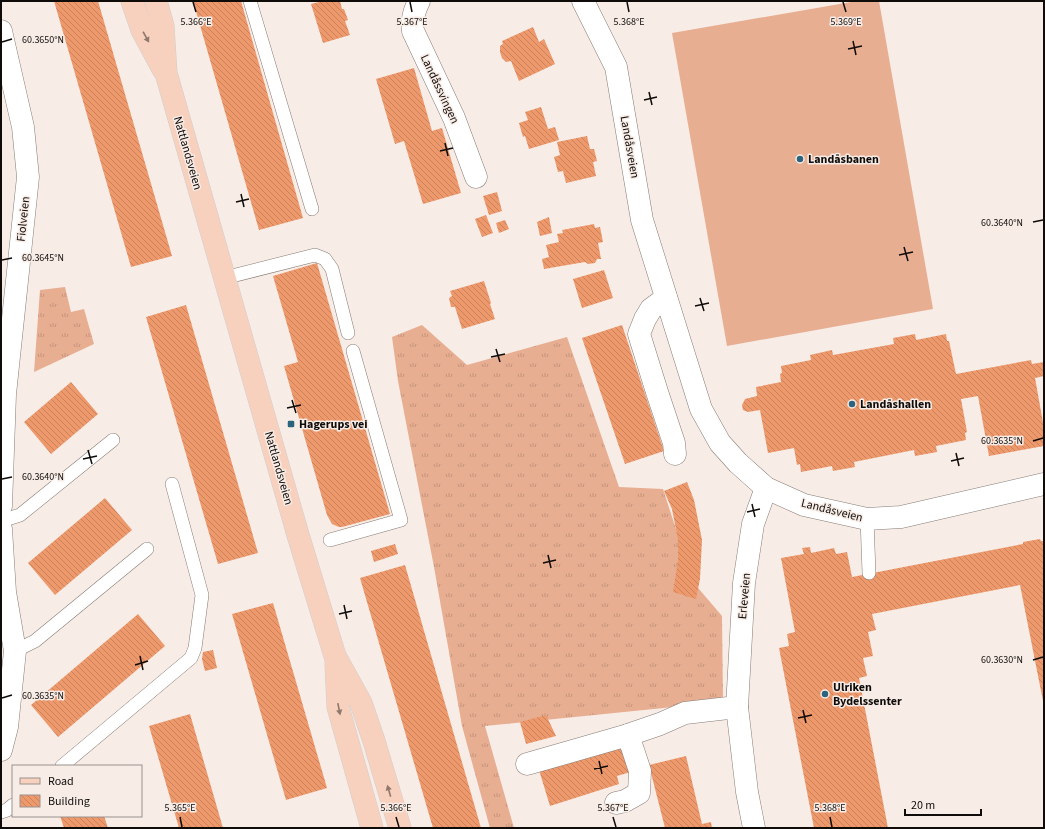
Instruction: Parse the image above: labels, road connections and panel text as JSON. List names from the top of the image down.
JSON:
{
  "streets": {
    "main road": ["Nattlandsveien"],
    "street": [
      "Landåssvingen",
      "Landåsveien",
      "Fiolveien",
      "Erleveien"
    ]
  },
  "crossings": [
    ["Landåsveien", "Erleveien"]
  ],
  "places": {
    "other": ["Landåsbanen", "Landåshallen", "Ulriken Bydelssenter"],
    "transit": ["Hagerups vei"]
  },
  "legend": ["Road", "Building"],
  "scale_bar": "20 m",
  "coordinates": [
    "5.366°E",
    "5.367°E",
    "5.368°E",
    "5.369°E",
    "60.3650°N",
    "60.3640°N",
    "60.3645°N",
    "60.3635°N",
    "60.3630°N",
    "5.365°E"
  ]
}
